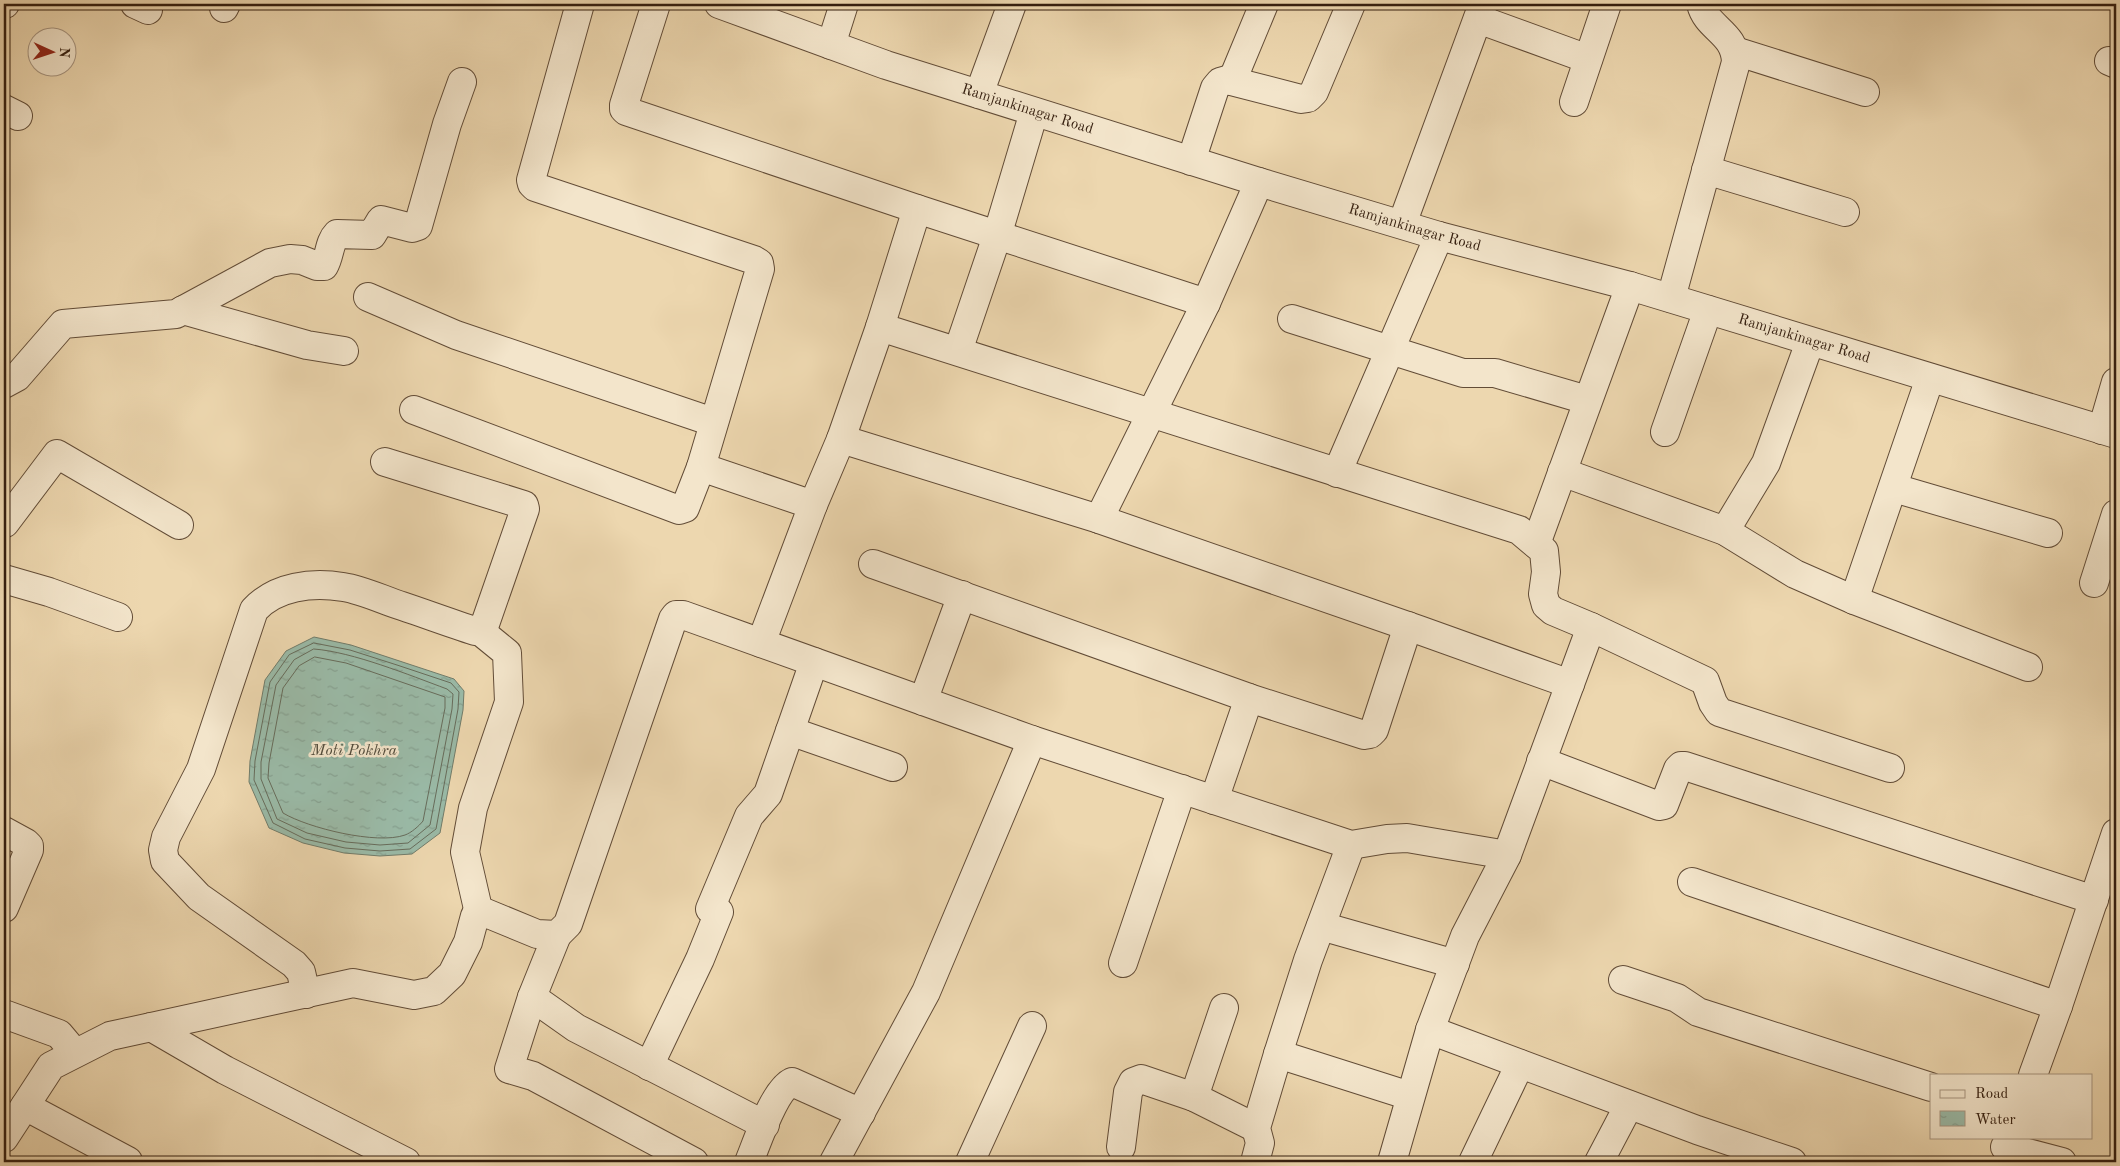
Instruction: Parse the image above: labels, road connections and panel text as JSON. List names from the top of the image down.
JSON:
{
  "streets": {
    "street": ["Ramjankinagar Road"]
  },
  "water": ["Moti Pokhra"],
  "legend": ["Road", "Water"],
  "north": "right"
}
